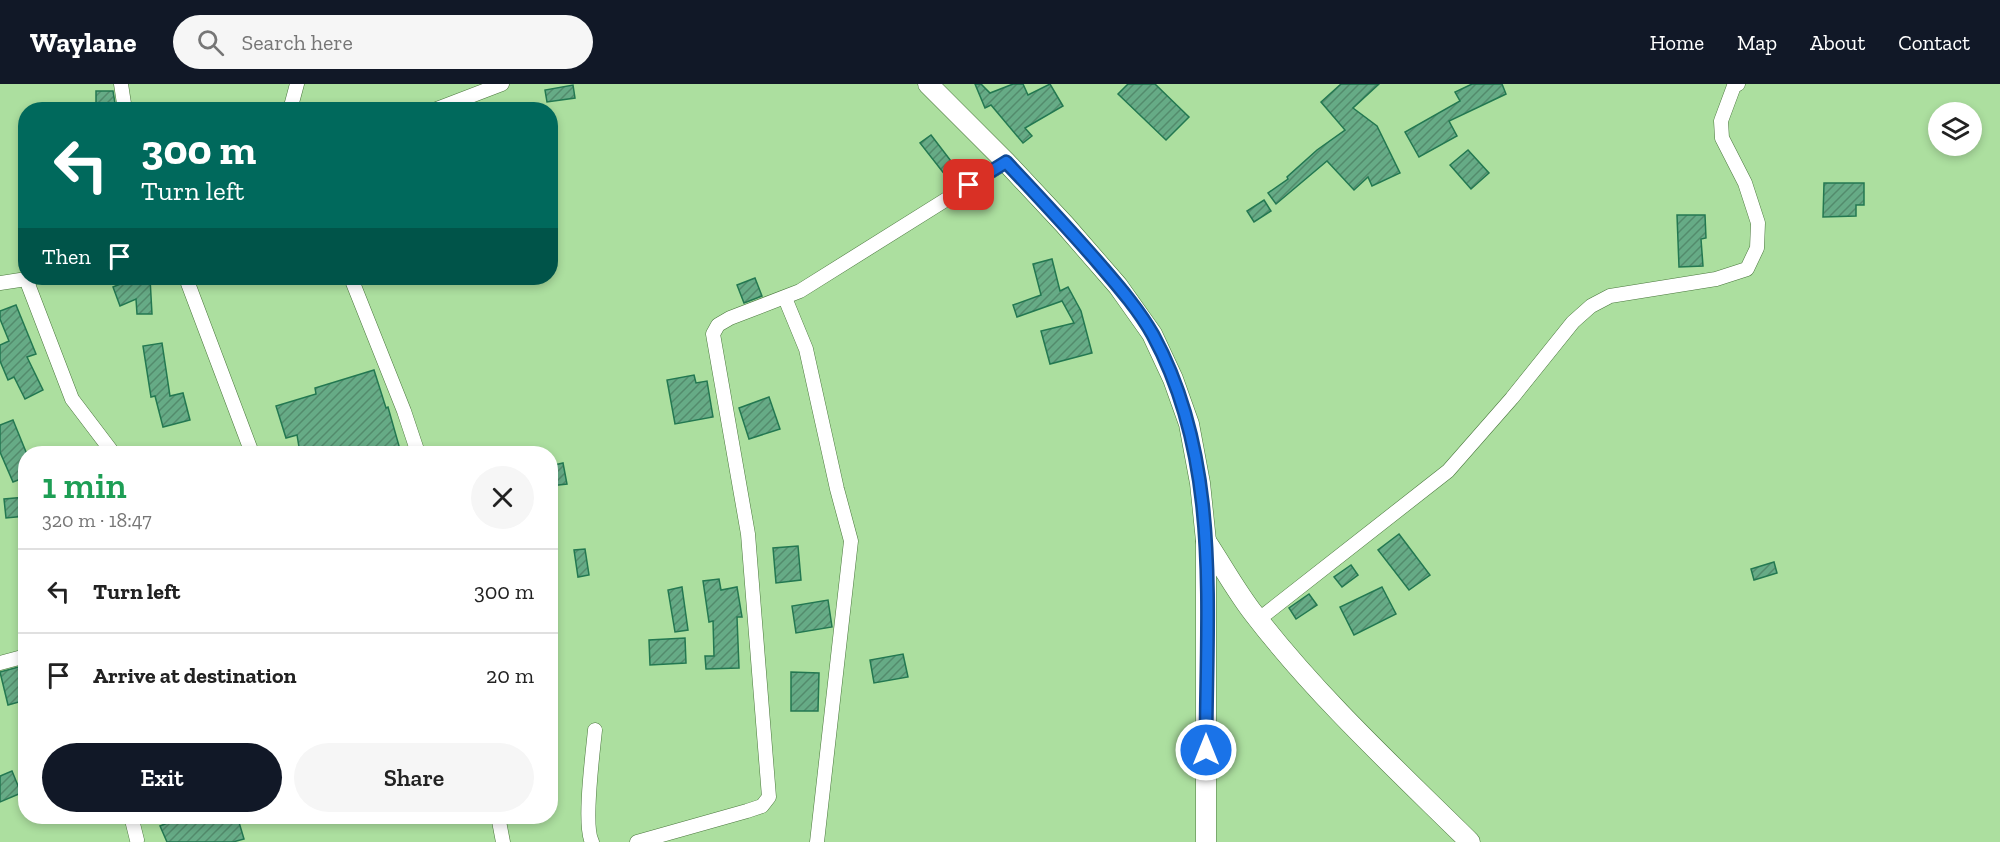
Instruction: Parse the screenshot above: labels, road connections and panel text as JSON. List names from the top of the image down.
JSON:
{
  "page": {
    "header": "Waylane",
    "search": "Search here",
    "nav": [
      "Home",
      "Map",
      "About",
      "Contact"
    ],
    "turn": ["300 m", "Turn left"],
    "then": "Then",
    "heading": ["1 min", "320 m · 18:47"],
    "list": [
      {
        "name": "Turn left",
        "value": "300 m"
      },
      {
        "name": "Arrive at destination",
        "value": "20 m"
      }
    ],
    "buttons": ["Exit", "Share"]
  }
}
